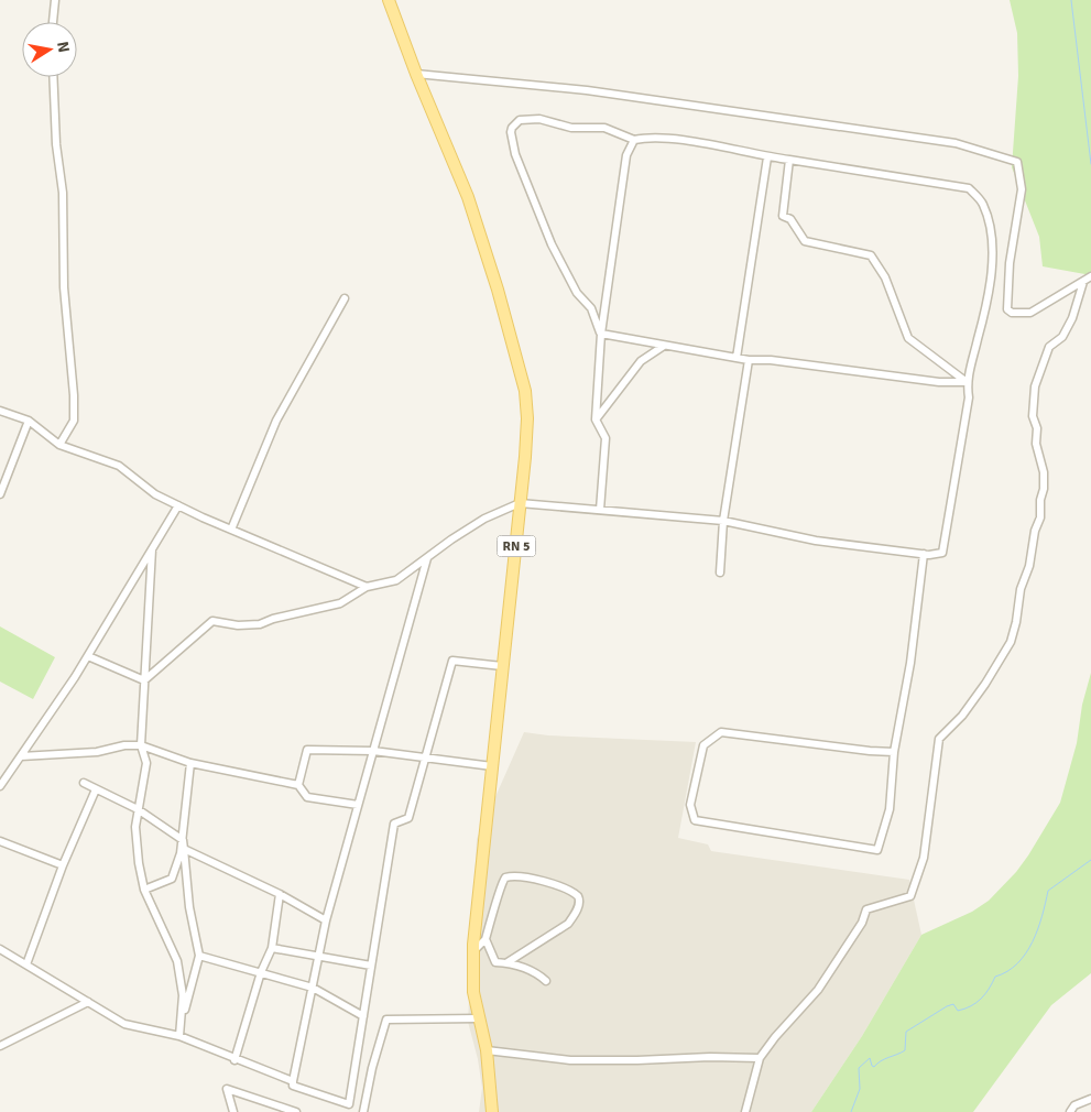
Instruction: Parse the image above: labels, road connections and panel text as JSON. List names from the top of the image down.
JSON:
{
  "streets": {
    "main road": ["RN 5"]
  },
  "north": "right"
}
